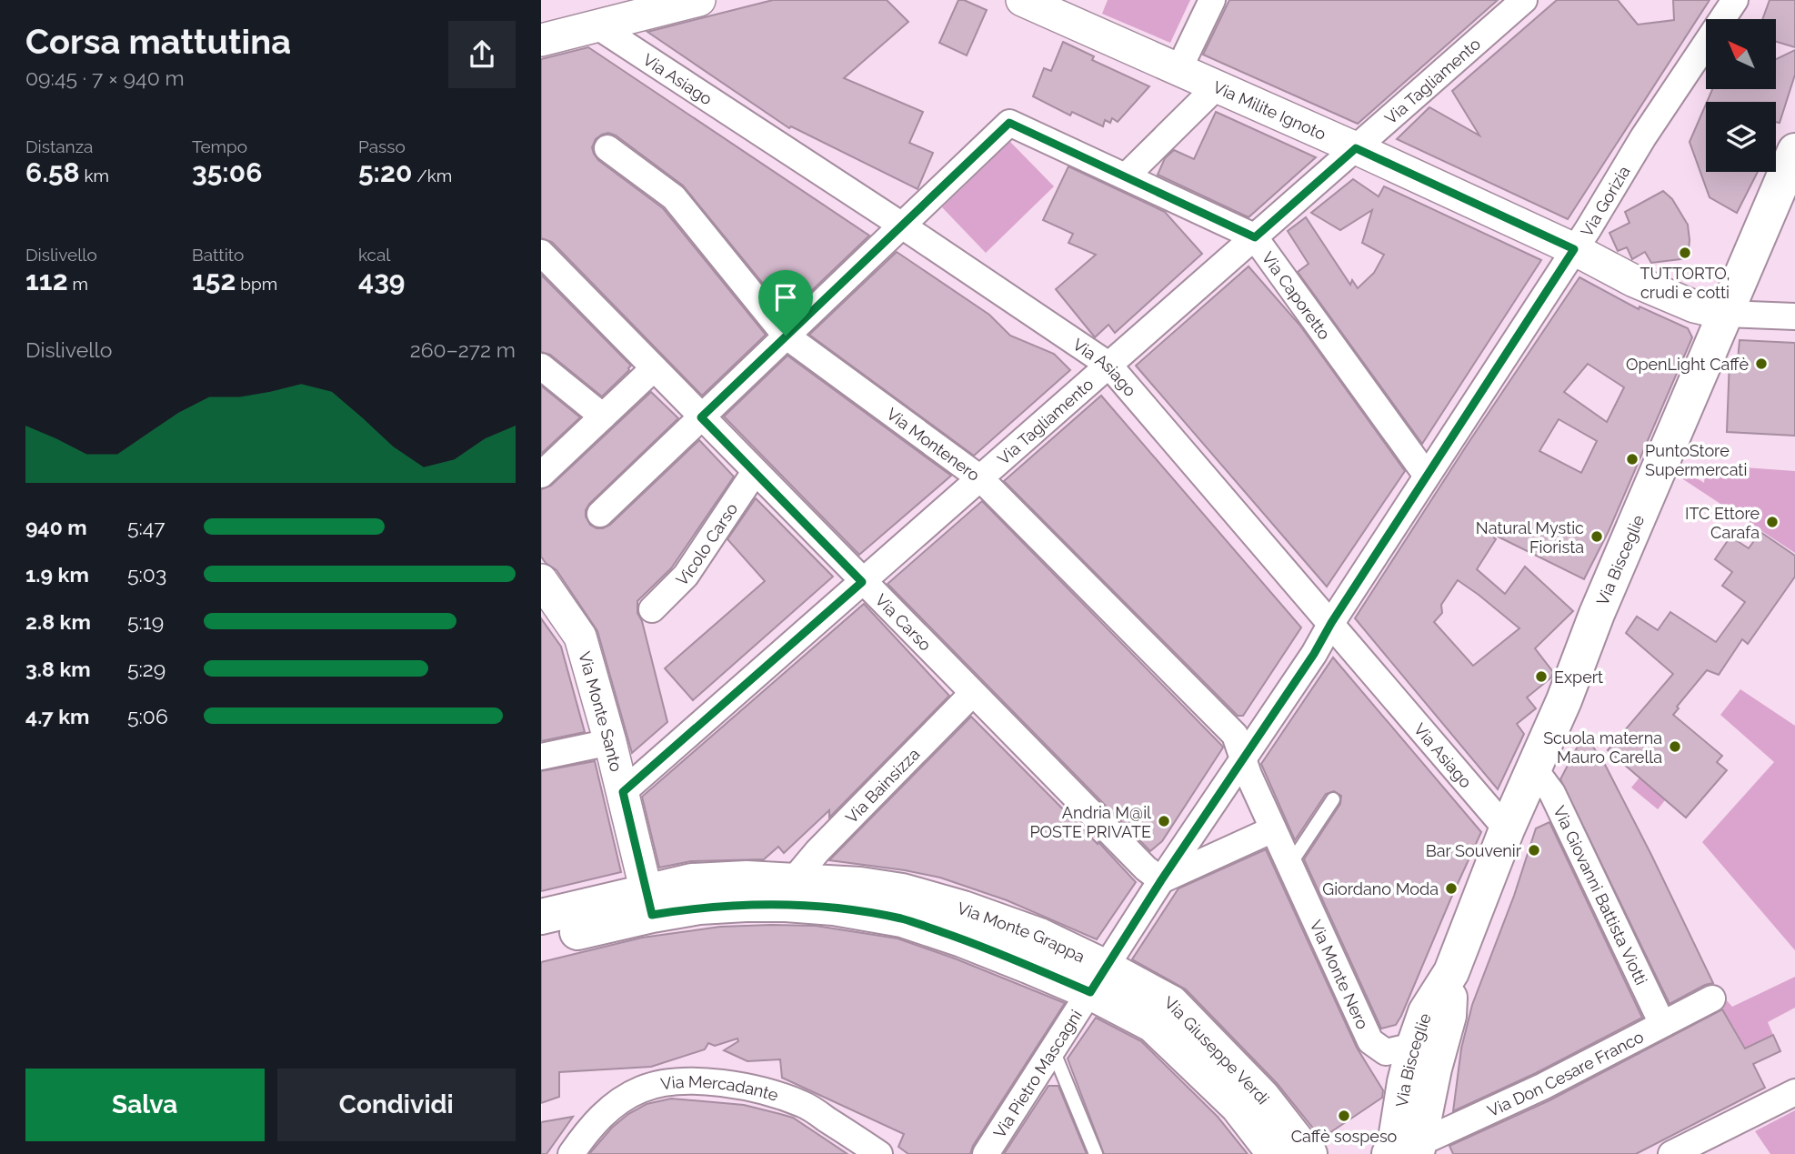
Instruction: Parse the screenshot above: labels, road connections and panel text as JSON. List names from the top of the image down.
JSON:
{
  "streets": {
    "main road": ["Via Bisceglie", "Via Monte Grappa", "Via Giuseppe Verdi"],
    "street": [
      "Via Asiago",
      "Via Tagliamento",
      "Via Milite Ignoto",
      "Via Gorizia",
      "Via Caporetto",
      "Via Montenero",
      "Vicolo Carso",
      "Via Carso",
      "Via Monte Santo",
      "Via Bainsizza",
      "Via Giovanni Battista Viotti",
      "Via Monte Nero",
      "Via Pietro Mascagni",
      "Via Don Cesare Franco",
      "Via Mercadante"
    ]
  },
  "crossings": [
    ["Via Asiago", "Via Tagliamento"],
    ["Via Asiago", "Via Gorizia"],
    ["Via Asiago", "Via Caporetto"],
    ["Via Asiago", "Via Bisceglie"],
    ["Via Tagliamento", "Via Milite Ignoto"],
    ["Via Tagliamento", "Via Caporetto"],
    ["Via Tagliamento", "Via Montenero"],
    ["Via Tagliamento", "Via Carso"],
    ["Via Tagliamento", "Via Monte Santo"],
    ["Via Milite Ignoto", "Via Gorizia"],
    ["Via Milite Ignoto", "Via Bisceglie"],
    ["Via Gorizia", "Via Caporetto"],
    ["Via Gorizia", "Via Montenero"],
    ["Via Gorizia", "Via Carso"],
    ["Via Gorizia", "Via Monte Grappa"],
    ["Via Gorizia", "Via Monte Nero"],
    ["Via Gorizia", "Via Giuseppe Verdi"],
    ["Via Gorizia", "Via Pietro Mascagni"],
    ["Via Montenero", "Via Monte Nero"],
    ["Vicolo Carso", "Via Carso"],
    ["Via Bisceglie", "Via Giovanni Battista Viotti"],
    ["Via Bisceglie", "Via Monte Nero"],
    ["Via Bisceglie", "Via Don Cesare Franco"],
    ["Via Carso", "Via Bainsizza"],
    ["Via Monte Santo", "Via Monte Grappa"],
    ["Via Bainsizza", "Via Monte Grappa"],
    ["Via Giovanni Battista Viotti", "Via Don Cesare Franco"],
    ["Via Monte Grappa", "Via Giuseppe Verdi"],
    ["Via Monte Grappa", "Via Pietro Mascagni"],
    ["Via Giuseppe Verdi", "Via Pietro Mascagni"]
  ],
  "places": [
    "TUTTORTO, crudi e cotti",
    "OpenLight Caffè",
    "PuntoStore Supermercati",
    "ITC Ettore Carafa",
    "Natural Mystic Fiorista",
    "Expert",
    "Scuola materna Mauro Carella",
    "Andria M@il POSTE PRIVATE",
    "Bar Souvenir",
    "Giordano Moda",
    "Caffè sospeso"
  ],
  "north": "top left",
  "page": {
    "heading": ["Corsa mattutina", "09:45 · 7 × 940 m"],
    "stats": [
      ["Distanza", "6.58 km"],
      ["Tempo", "35:06"],
      ["Passo", "5:20 /km"],
      ["Dislivello", "112 m"],
      ["Battito", "152 bpm"],
      ["kcal", "439"]
    ],
    "chart": ["Dislivello", "260–272 m"],
    "list": [
      {
        "name": "940 m",
        "note": "5:47"
      },
      {
        "name": "1.9 km",
        "note": "5:03"
      },
      {
        "name": "2.8 km",
        "note": "5:19"
      },
      {
        "name": "3.8 km",
        "note": "5:29"
      },
      {
        "name": "4.7 km",
        "note": "5:06"
      }
    ],
    "buttons": ["Salva", "Condividi"]
  }
}
